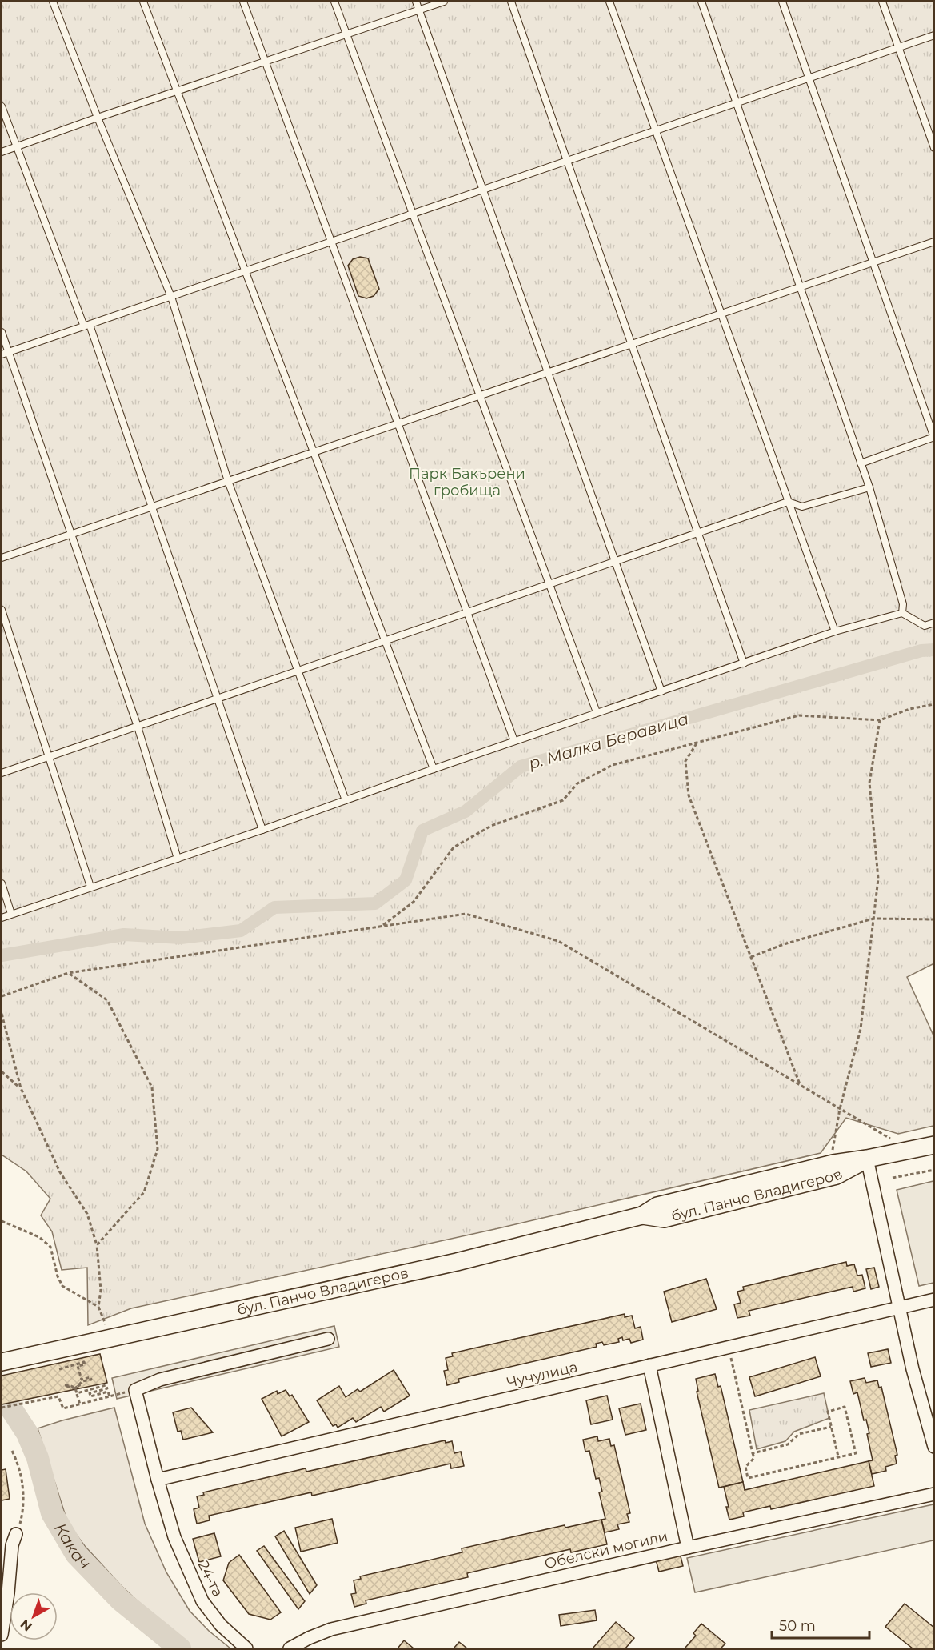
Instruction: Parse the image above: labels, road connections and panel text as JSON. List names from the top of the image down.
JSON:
{
  "streets": {
    "street": [
      "бул. Панчо Владигеров",
      "Чучулица",
      "Обелски могили",
      "24-та"
    ]
  },
  "crossings": [
    ["Чучулица", "24-та"]
  ],
  "water": ["р. Малка Беравица", "Какач"],
  "parks": ["Парк Бакърени гробища"],
  "scale_bar": "50 m",
  "north": "bottom left"
}
